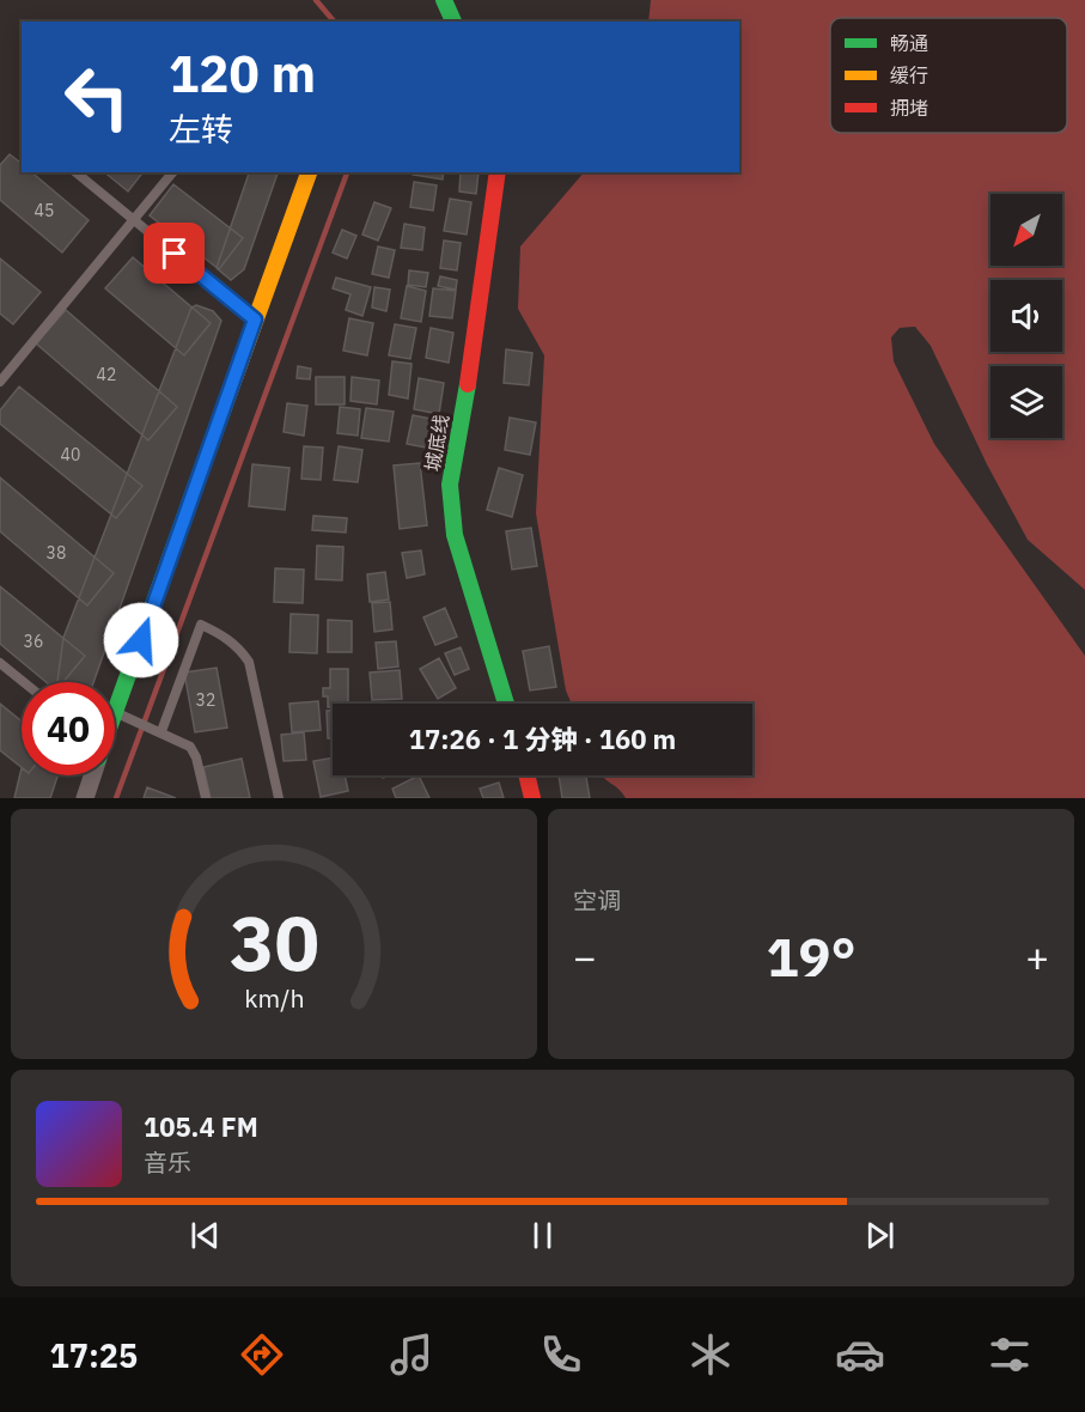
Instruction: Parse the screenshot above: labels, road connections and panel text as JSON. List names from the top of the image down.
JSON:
{
  "streets": {
    "main road": ["城底线"]
  },
  "house_numbers": [
    "45",
    "42",
    "40",
    "38",
    "36",
    "32"
  ],
  "legend": ["畅通", "缓行", "拥堵"],
  "north": "bottom left",
  "page": {
    "turn": ["120 m", "左转"],
    "limit": "40",
    "trip": "17:26 · 1 分钟 · 160 m",
    "tile": "空调",
    "heat": ["−", "19°", "+"],
    "song": ["105.4 FM", "音乐"],
    "tabs": "17:25",
    "gauge": ["30", "km/h"]
  }
}
